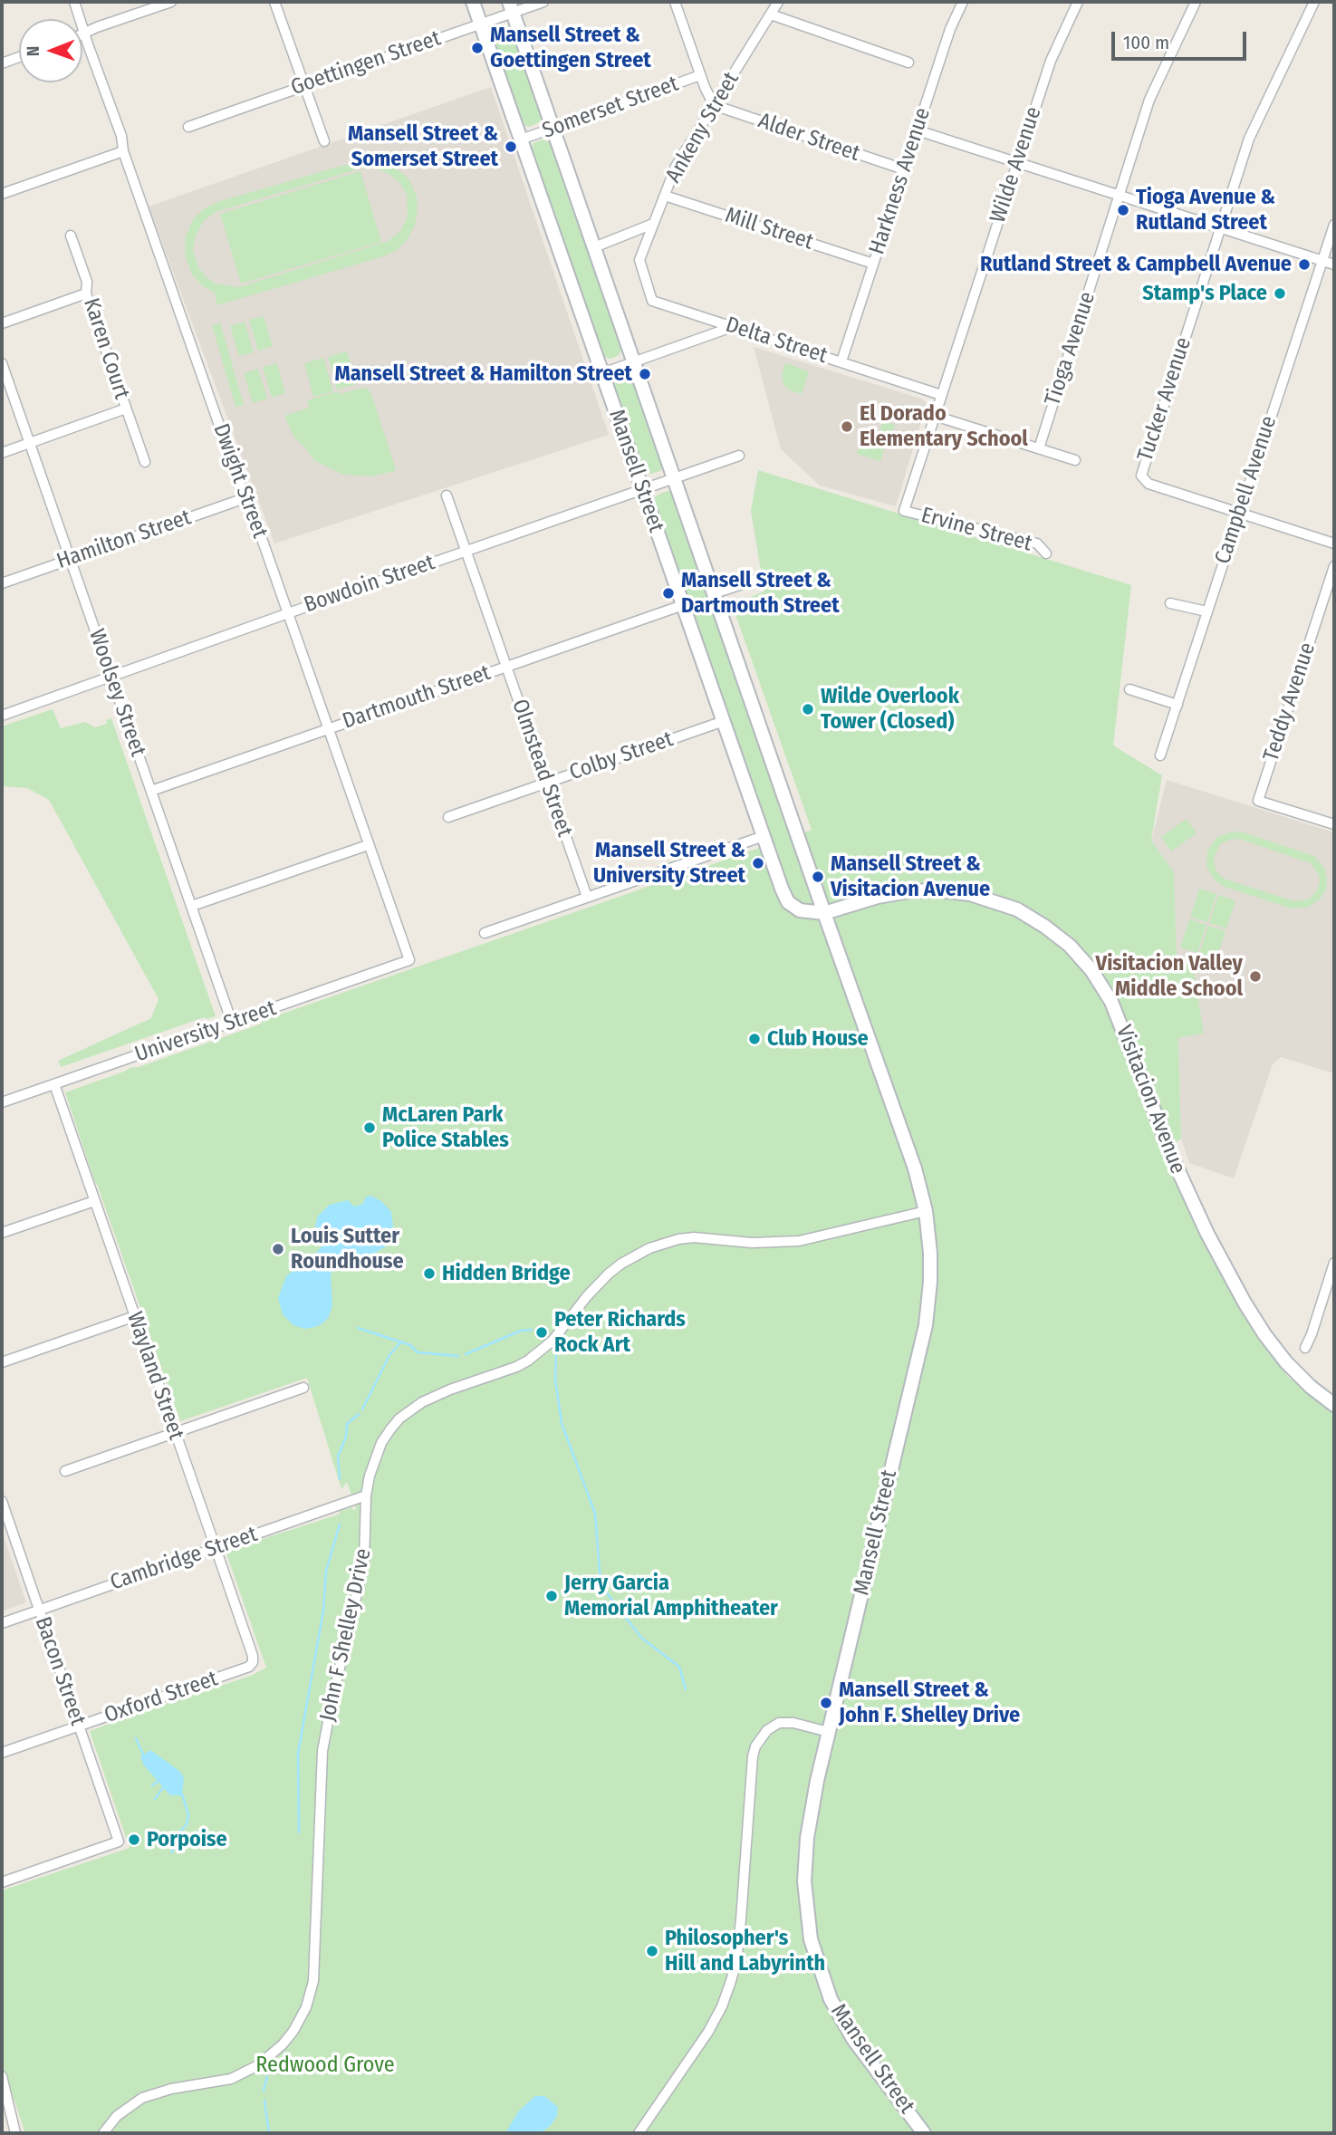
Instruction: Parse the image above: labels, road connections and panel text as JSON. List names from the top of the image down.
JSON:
{
  "streets": {
    "street": [
      "Goettingen Street",
      "Somerset Street",
      "Ankeny Street",
      "Alder Street",
      "Wilde Avenue",
      "Harkness Avenue",
      "Mill Street",
      "Delta Street",
      "Karen Court",
      "Tioga Avenue",
      "Tucker Avenue",
      "Mansell Street",
      "Dwight Street",
      "Campbell Avenue",
      "Ervine Street",
      "Hamilton Street",
      "Bowdoin Street",
      "Woolsey Street",
      "Dartmouth Street",
      "Teddy Avenue",
      "Colby Street",
      "Olmstead Street",
      "University Street",
      "Visitacion Avenue",
      "Wayland Street",
      "Cambridge Street",
      "John F Shelley Drive",
      "Bacon Street",
      "Oxford Street"
    ]
  },
  "crossings": [
    ["Goettingen Street", "Mansell Street"],
    ["Somerset Street", "Mansell Street"],
    ["Ankeny Street", "Alder Street"],
    ["Ankeny Street", "Mill Street"],
    ["Ankeny Street", "Delta Street"],
    ["Alder Street", "Harkness Avenue"],
    ["Wilde Avenue", "Delta Street"],
    ["Wilde Avenue", "Ervine Street"],
    ["Harkness Avenue", "Mill Street"],
    ["Harkness Avenue", "Delta Street"],
    ["Tucker Avenue", "Campbell Avenue"],
    ["Mansell Street", "Bowdoin Street"],
    ["Mansell Street", "Dartmouth Street"],
    ["Mansell Street", "Colby Street"],
    ["Mansell Street", "Visitacion Avenue"],
    ["Mansell Street", "John F Shelley Drive"],
    ["Dwight Street", "Hamilton Street"],
    ["Dwight Street", "Bowdoin Street"],
    ["Dwight Street", "Dartmouth Street"],
    ["Dwight Street", "University Street"],
    ["Hamilton Street", "Woolsey Street"],
    ["Bowdoin Street", "Woolsey Street"],
    ["Bowdoin Street", "Olmstead Street"],
    ["Woolsey Street", "Dartmouth Street"],
    ["Woolsey Street", "University Street"],
    ["Dartmouth Street", "Olmstead Street"],
    ["Colby Street", "Olmstead Street"],
    ["University Street", "Wayland Street"],
    ["Wayland Street", "Cambridge Street"],
    ["Wayland Street", "Oxford Street"],
    ["Cambridge Street", "John F Shelley Drive"],
    ["Cambridge Street", "Bacon Street"],
    ["Bacon Street", "Oxford Street"]
  ],
  "parks": ["Redwood Grove"],
  "places": [
    "Mansell Street & Goettingen Street",
    "Mansell Street & Somerset Street",
    "Tioga Avenue & Rutland Street",
    "Rutland Street & Campbell Avenue",
    "Stamp's Place",
    "Mansell Street & Hamilton Street",
    "El Dorado Elementary School",
    "Mansell Street & Dartmouth Street",
    "Wilde Overlook Tower (Closed)",
    "Mansell Street & University Street",
    "Mansell Street & Visitacion Avenue",
    "Visitacion Valley Middle School",
    "Club House",
    "McLaren Park Police Stables",
    "Louis Sutter Roundhouse",
    "Hidden Bridge",
    "Peter Richards Rock Art",
    "Jerry Garcia Memorial Amphitheater",
    "Mansell Street & John F. Shelley Drive",
    "Porpoise",
    "Philosopher's Hill and Labyrinth"
  ],
  "scale_bar": "100 m",
  "north": "left"
}
